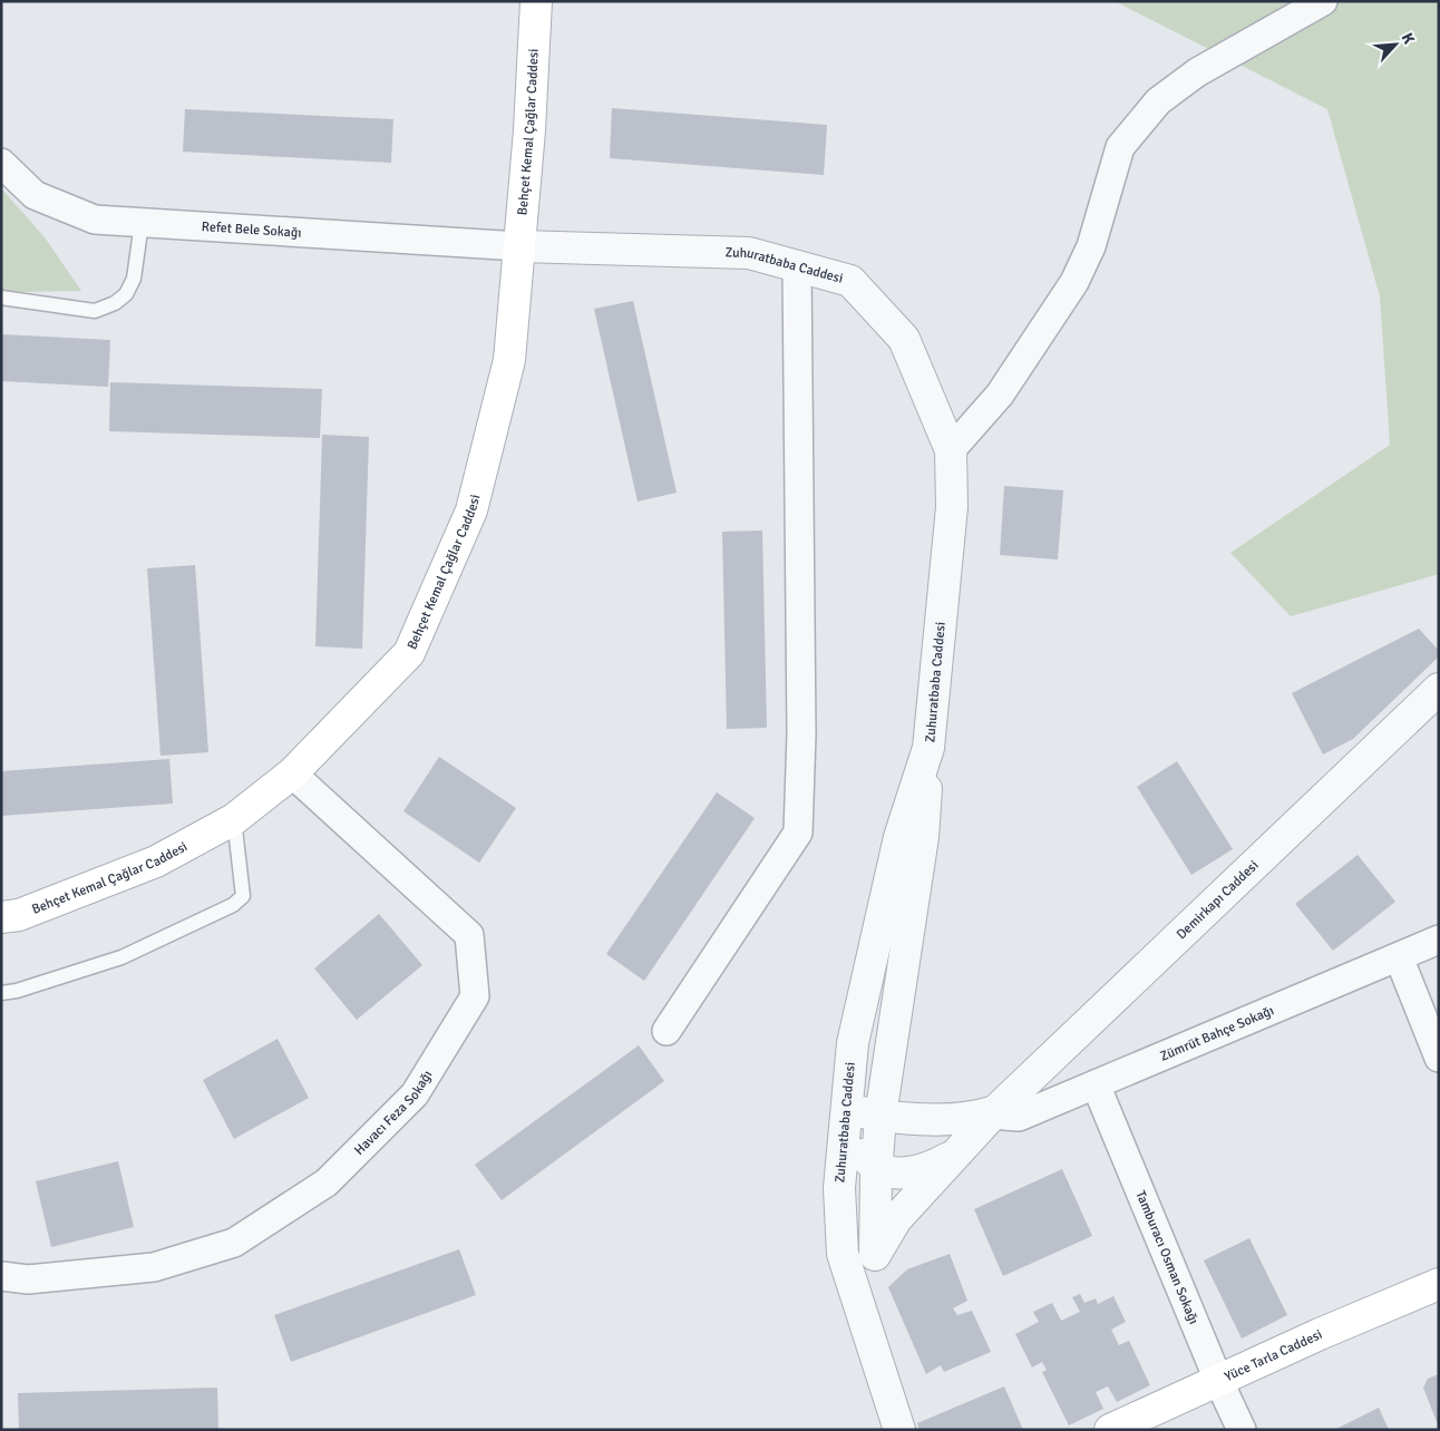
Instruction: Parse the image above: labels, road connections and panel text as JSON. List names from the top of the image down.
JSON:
{
  "streets": {
    "main road": ["Behçet Kemal Çağlar Caddesi", "Yüce Tarla Caddesi"],
    "street": [
      "Refet Bele Sokağı",
      "Zuhuratbaba Caddesi",
      "Demirkapı Caddesi",
      "Zümrüt Bahçe Sokağı",
      "Havacı Feza Sokağı",
      "Tamburacı Osman Sokağı"
    ]
  },
  "crossings": [
    ["Behçet Kemal Çağlar Caddesi", "Refet Bele Sokağı"],
    ["Behçet Kemal Çağlar Caddesi", "Zuhuratbaba Caddesi"],
    ["Behçet Kemal Çağlar Caddesi", "Havacı Feza Sokağı"],
    ["Refet Bele Sokağı", "Zuhuratbaba Caddesi"],
    ["Zuhuratbaba Caddesi", "Demirkapı Caddesi"],
    ["Demirkapı Caddesi", "Zümrüt Bahçe Sokağı"],
    ["Zümrüt Bahçe Sokağı", "Tamburacı Osman Sokağı"],
    ["Tamburacı Osman Sokağı", "Yüce Tarla Caddesi"]
  ],
  "north": "top right"
}
